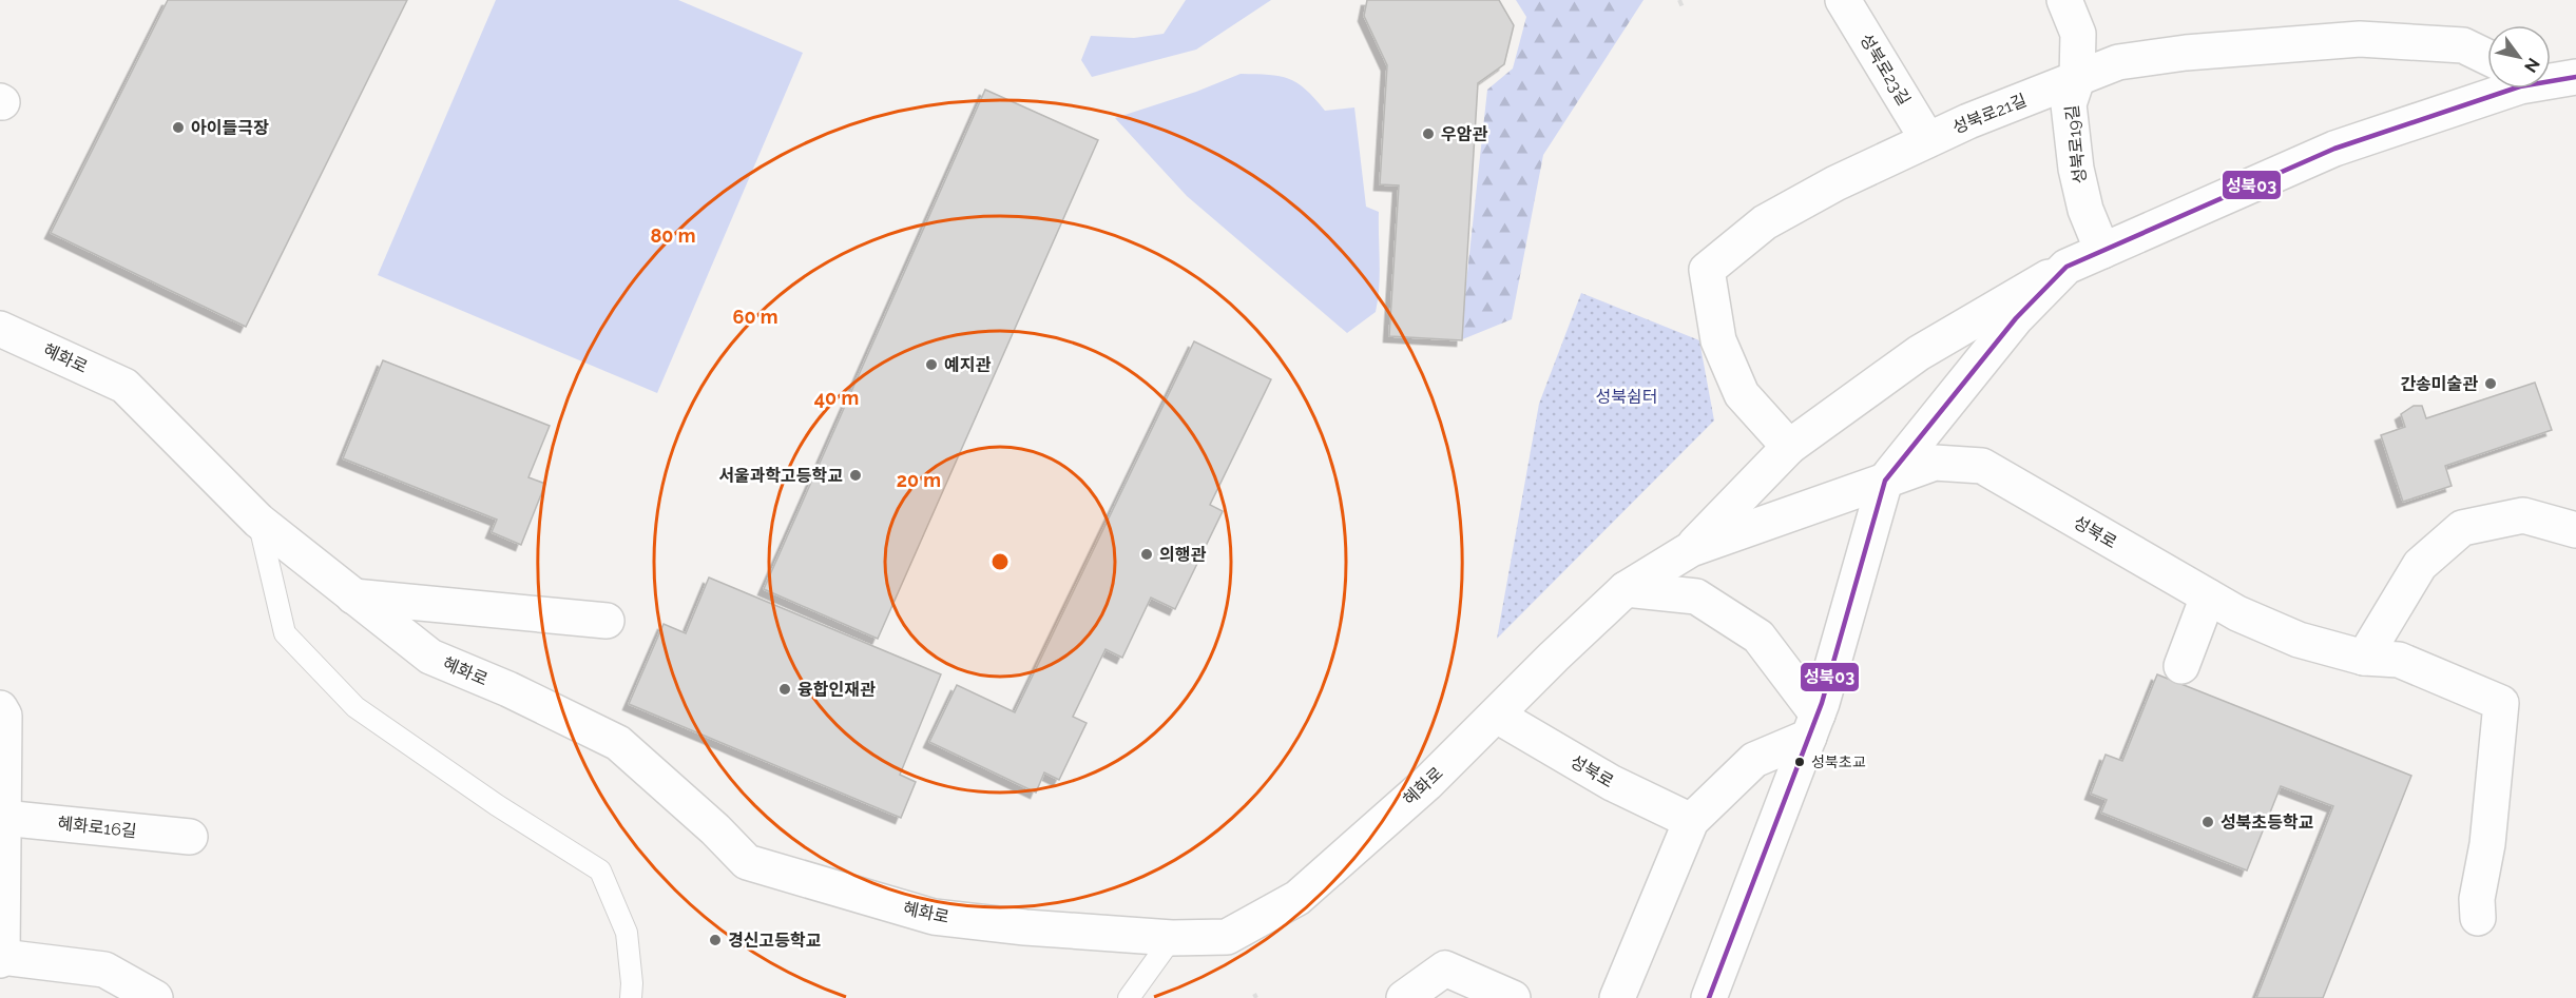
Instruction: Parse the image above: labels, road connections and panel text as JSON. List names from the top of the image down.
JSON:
{
  "streets": {
    "street": [
      "성북로23길",
      "성북로21길",
      "성북로19길",
      "혜화로",
      "성북로",
      "혜화로16길"
    ]
  },
  "crossings": [
    ["성북로23길", "성북로21길"],
    ["성북로21길", "성북로19길"],
    ["혜화로", "성북로"]
  ],
  "parks": ["성북쉼터"],
  "places": [
    "아이들극장",
    "우암관",
    "예지관",
    "간송미술관",
    "서울과학고등학교",
    "의행관",
    "융합인재관",
    "성북초교",
    "성북초등학교",
    "경신고등학교"
  ],
  "lines": ["transit line 성북03"],
  "north": "bottom right",
  "rings": [
    "80 m",
    "60 m",
    "40 m",
    "20 m"
  ]
}
